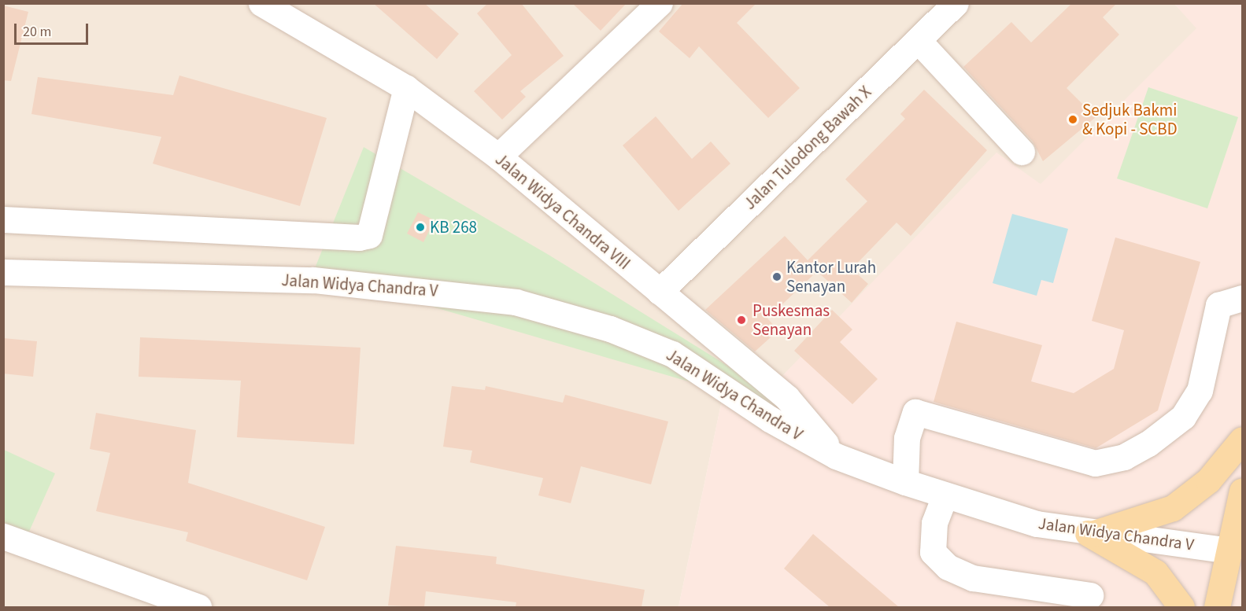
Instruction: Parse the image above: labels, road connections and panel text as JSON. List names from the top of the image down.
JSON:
{
  "streets": {
    "street": ["Jalan Tulodong Bawah X", "Jalan Widya Chandra VIII", "Jalan Widya Chandra V"]
  },
  "crossings": [
    ["Jalan Tulodong Bawah X", "Jalan Widya Chandra VIII"],
    ["Jalan Widya Chandra VIII", "Jalan Widya Chandra V"]
  ],
  "places": [
    "Sedjuk Bakmi & Kopi - SCBD",
    "KB 268",
    "Kantor Lurah Senayan",
    "Puskesmas Senayan"
  ],
  "scale_bar": "20 m"
}
